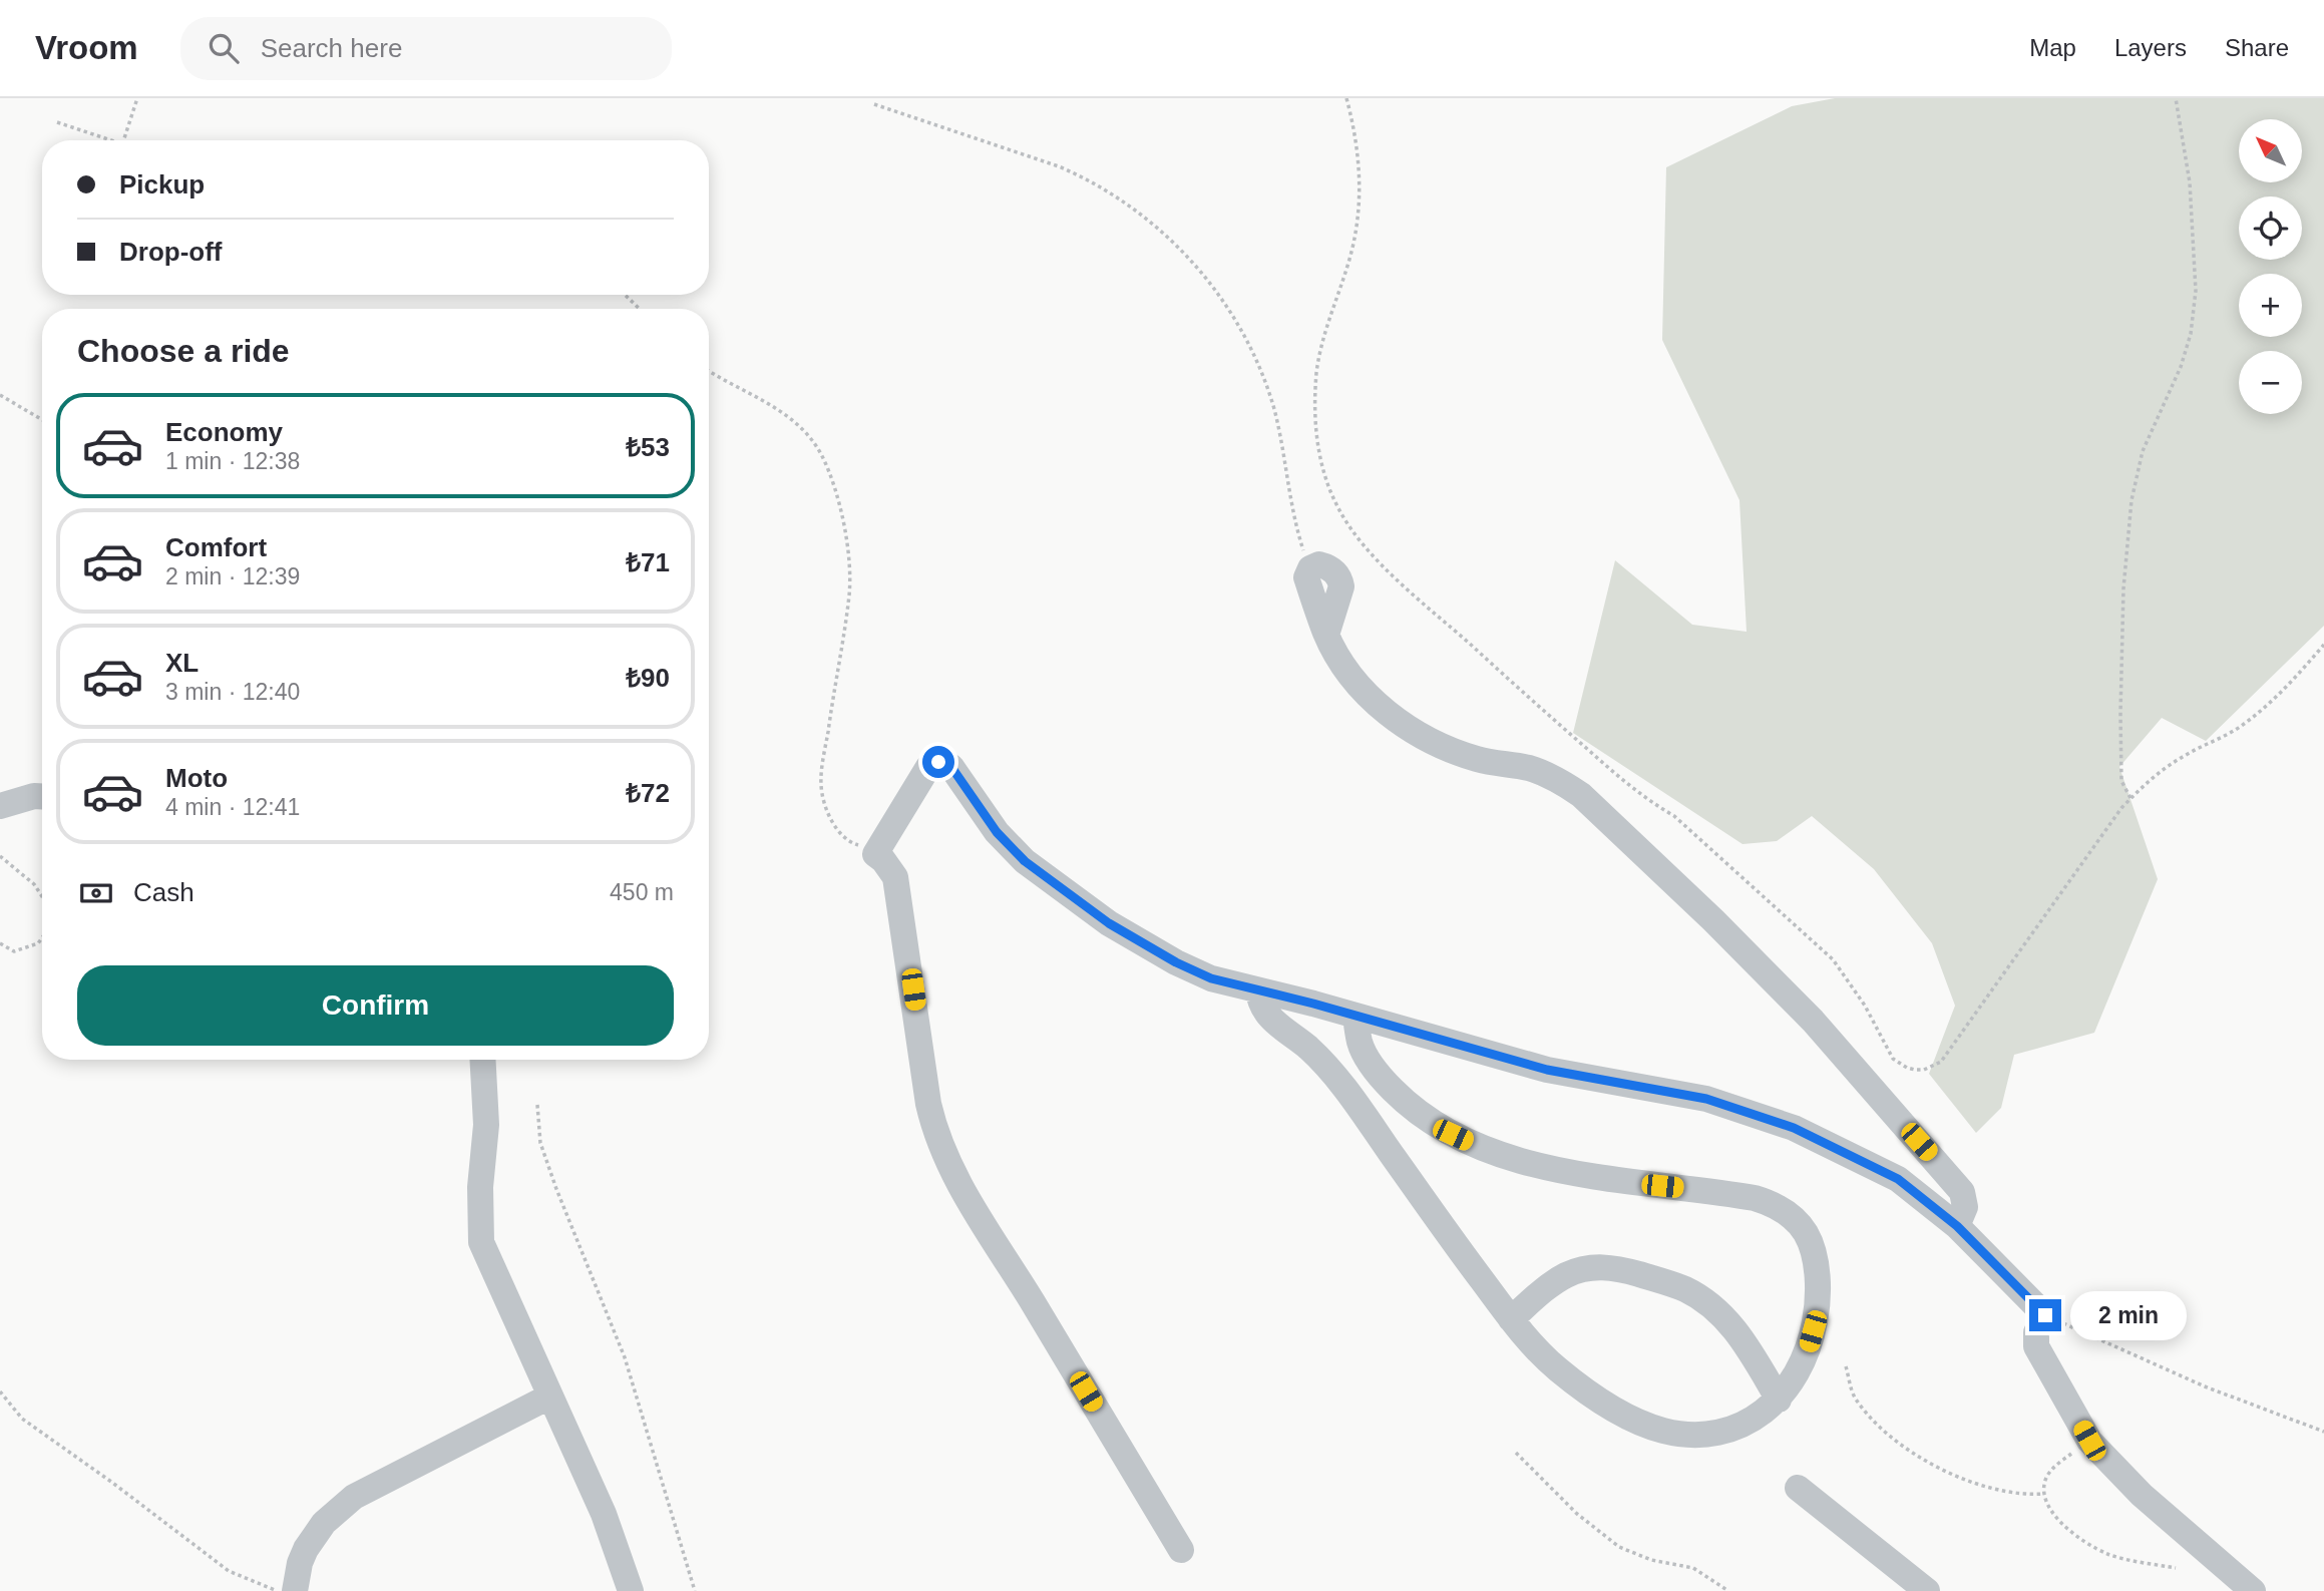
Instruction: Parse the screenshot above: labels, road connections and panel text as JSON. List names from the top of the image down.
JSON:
{
  "north": "top left",
  "page": {
    "header": "Vroom",
    "search": "Search here",
    "nav": ["Map", "Layers", "Share"],
    "map_buttons": ["+", "−"],
    "banner": ["Pickup", "Drop-off"],
    "heading": "Choose a ride",
    "list": [
      {
        "name": "Economy",
        "note": "1 min · 12:38",
        "value": "₺53"
      },
      {
        "name": "Comfort",
        "note": "2 min · 12:39",
        "value": "₺71"
      },
      {
        "name": "XL",
        "note": "3 min · 12:40",
        "value": "₺90"
      },
      {
        "name": "Moto",
        "note": "4 min · 12:41",
        "value": "₺72"
      }
    ],
    "pay": ["Cash", "450 m"],
    "buttons": "Confirm",
    "bubble": "2 min"
  }
}
